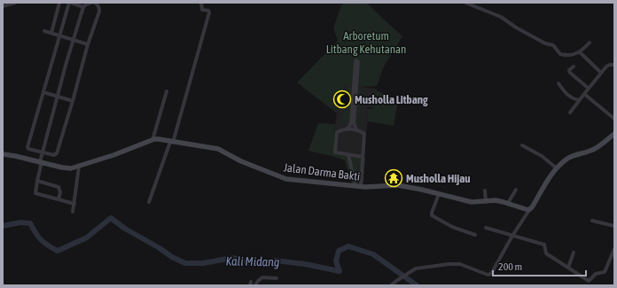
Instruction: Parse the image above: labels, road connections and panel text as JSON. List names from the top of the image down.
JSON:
{
  "streets": {
    "street": ["Jalan Darma Bakti"]
  },
  "water": ["Kali Midang"],
  "parks": ["Arboretum Litbang Kehutanan"],
  "places": {
    "mosque": ["Musholla Litbang"],
    "temple": ["Musholla Hijau"]
  },
  "scale_bar": "200 m"
}
